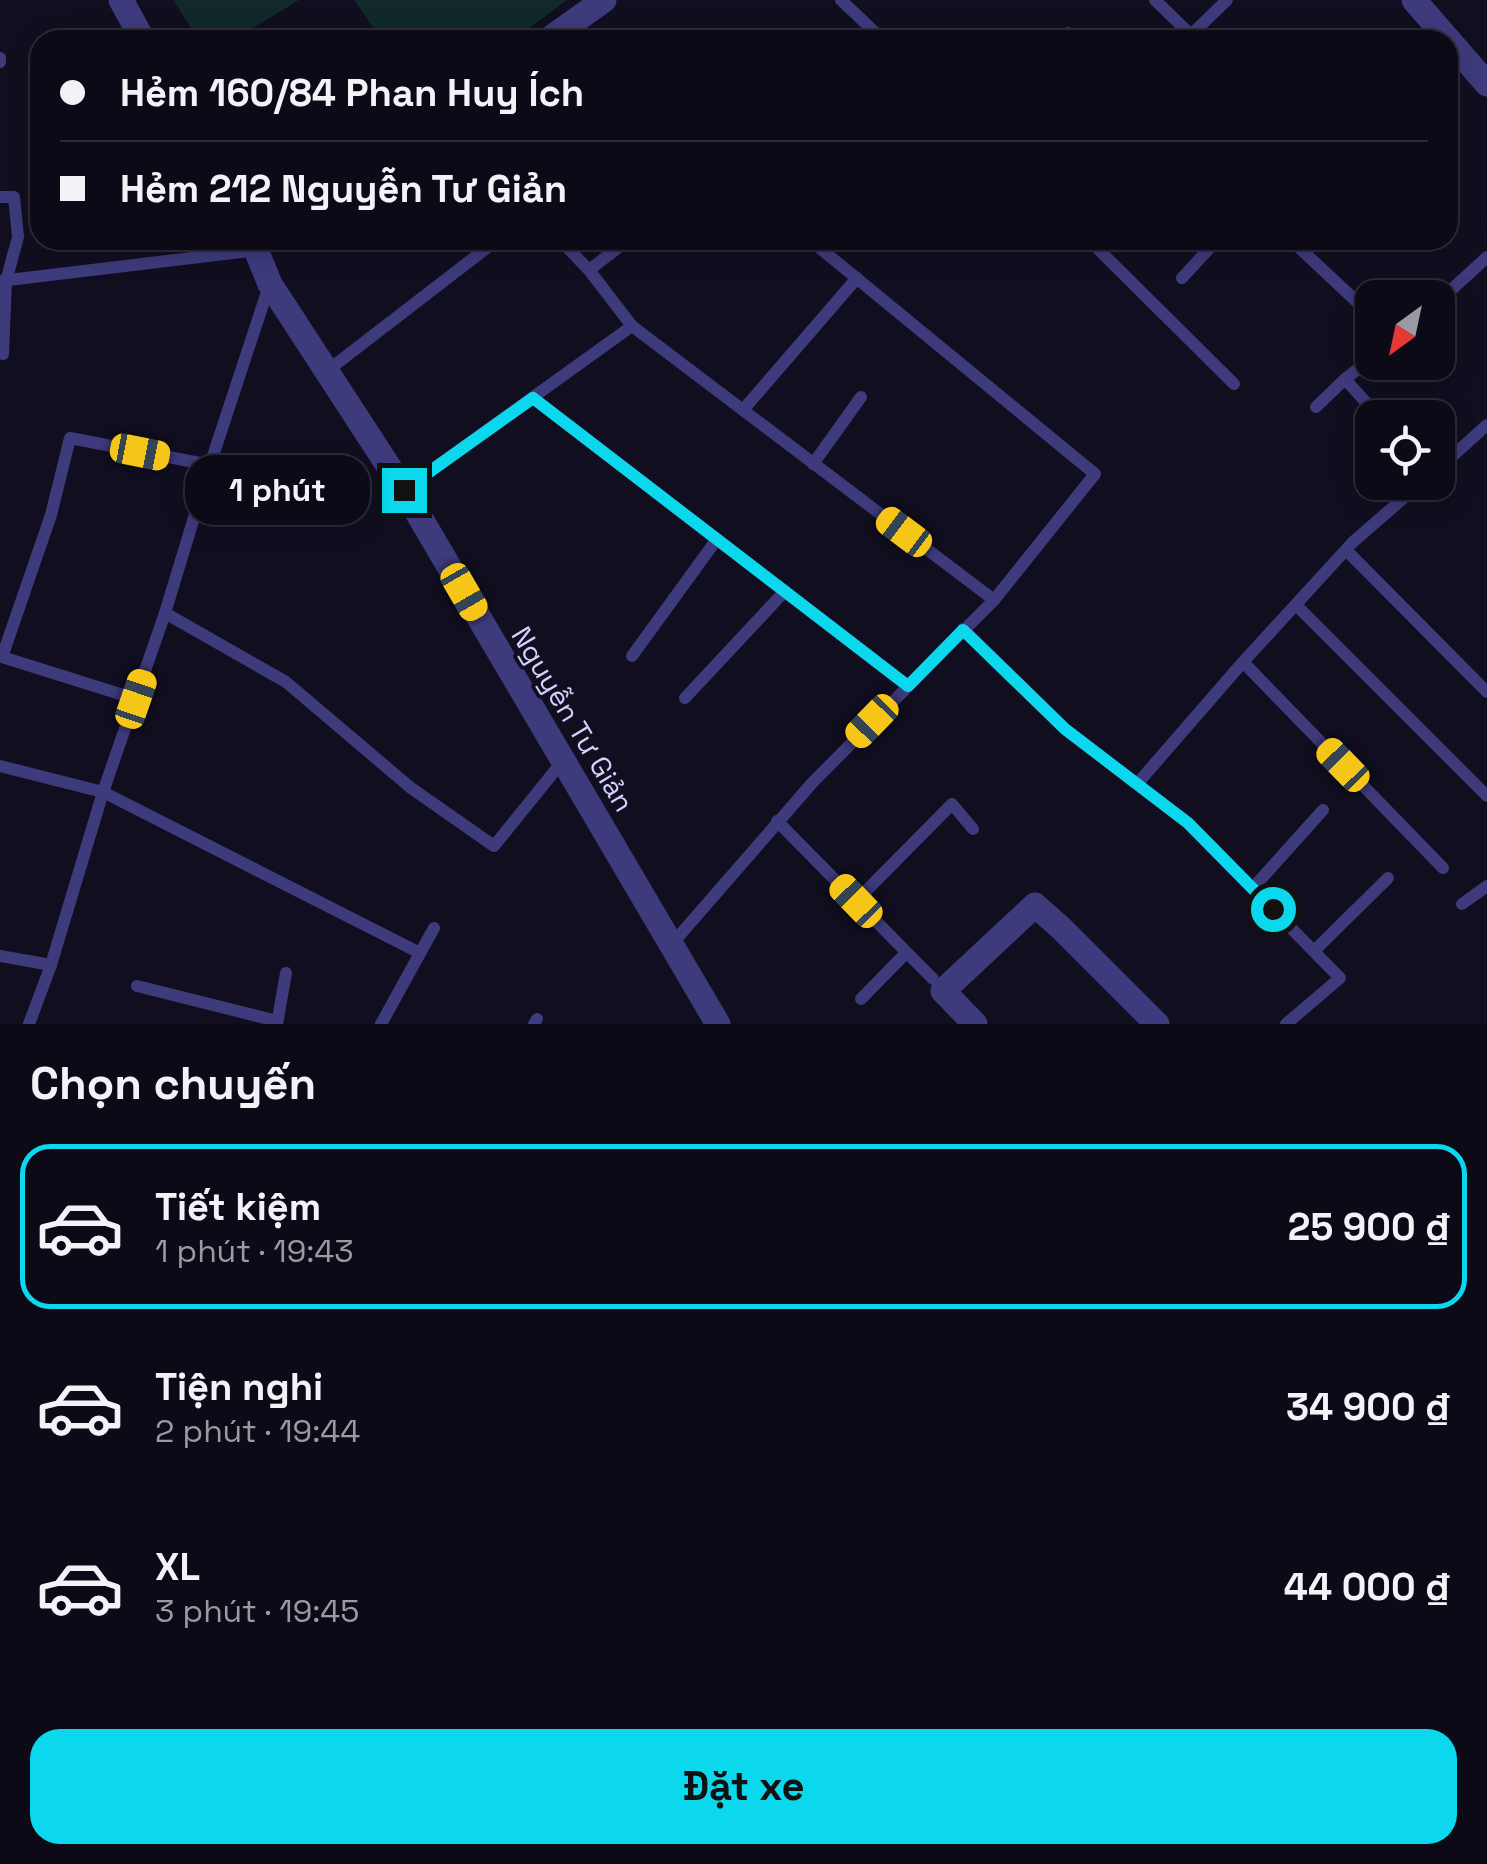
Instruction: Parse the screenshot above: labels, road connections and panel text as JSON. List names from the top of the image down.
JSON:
{
  "streets": {
    "street": ["Nguyễn Tư Giản"]
  },
  "north": "bottom left",
  "page": {
    "banner": ["Hẻm 160/84 Phan Huy Ích", "Hẻm 212 Nguyễn Tư Giản"],
    "bubble": "1 phút",
    "heading": "Chọn chuyến",
    "list": [
      {
        "name": "Tiết kiệm",
        "note": "1 phút · 19:43",
        "value": "25 900 ₫"
      },
      {
        "name": "Tiện nghi",
        "note": "2 phút · 19:44",
        "value": "34 900 ₫"
      },
      {
        "name": "XL",
        "note": "3 phút · 19:45",
        "value": "44 000 ₫"
      }
    ],
    "buttons": "Đặt xe"
  }
}
